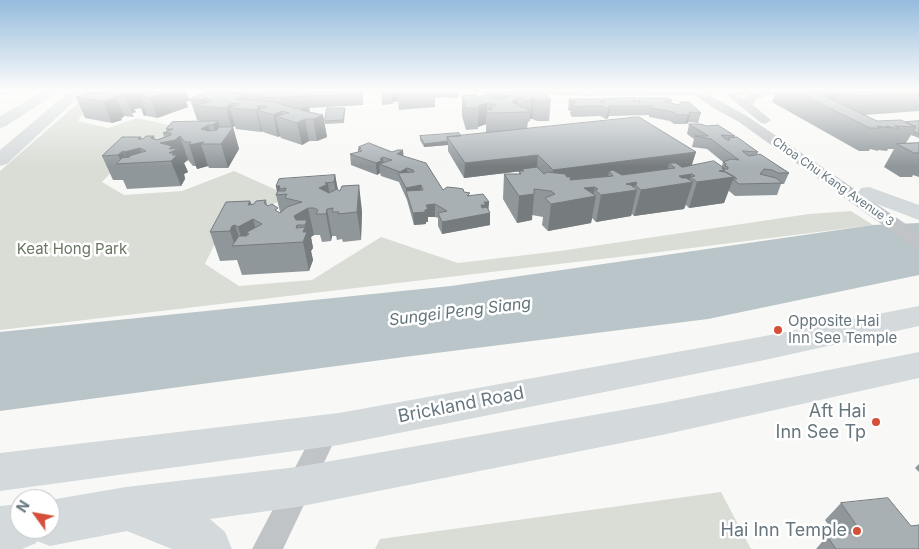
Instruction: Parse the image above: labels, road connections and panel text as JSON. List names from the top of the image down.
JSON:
{
  "streets": {
    "main road": ["Brickland Road"],
    "street": ["Choa Chu Kang Avenue 3"]
  },
  "water": ["Sungei Peng Siang"],
  "parks": ["Keat Hong Park"],
  "places": ["Opposite Hai Inn See Temple", "Aft Hai Inn See Tp", "Hai Inn Temple"],
  "north": "top left"
}
